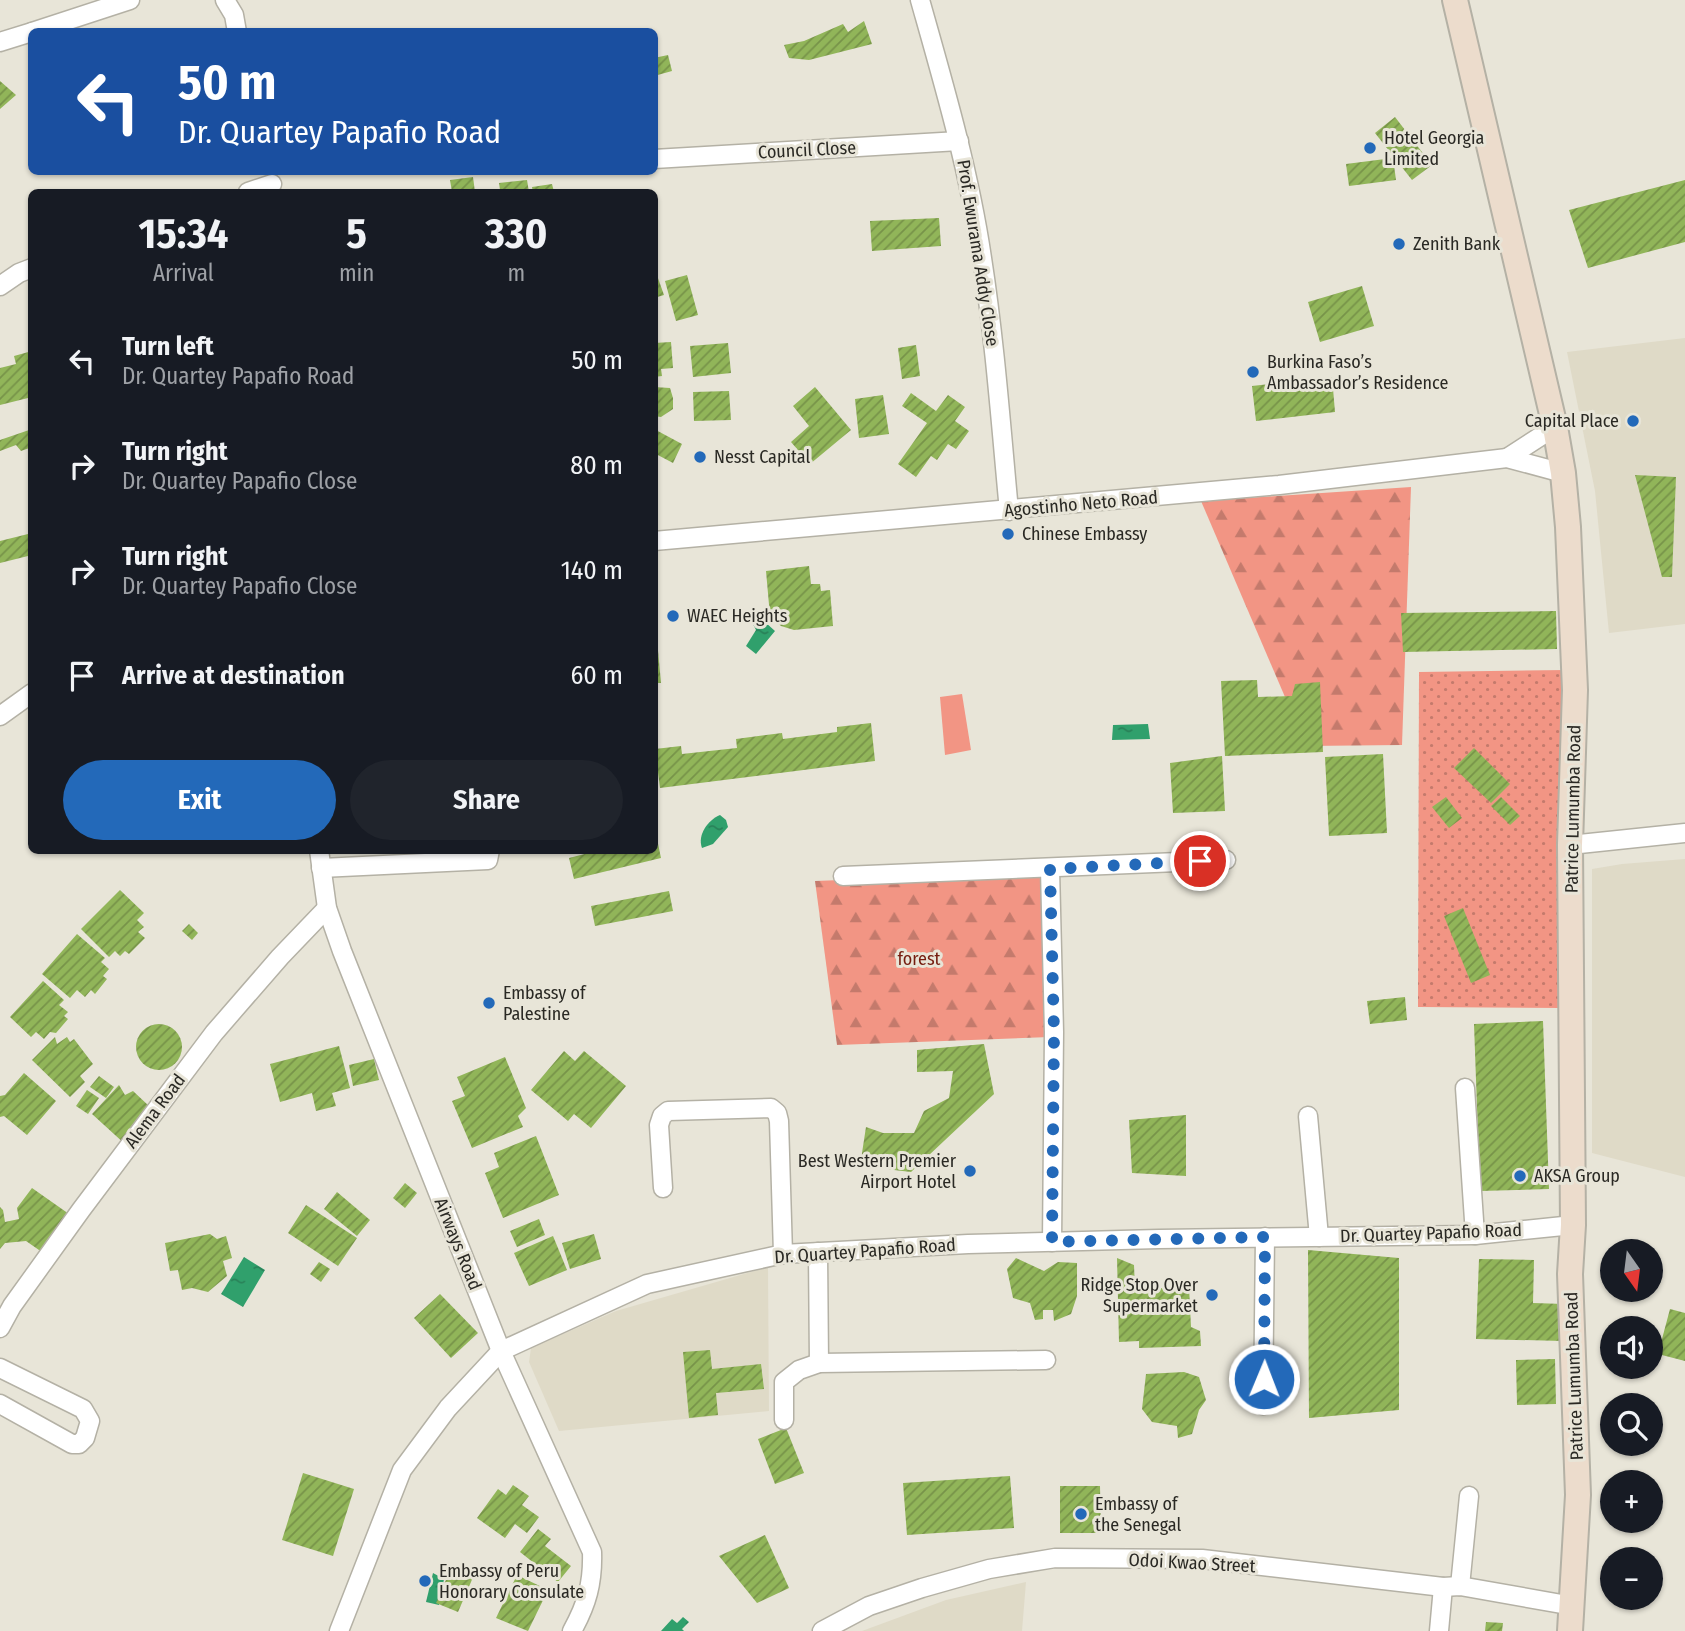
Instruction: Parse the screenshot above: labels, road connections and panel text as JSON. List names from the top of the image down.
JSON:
{
  "streets": {
    "street": [
      "Council Close",
      "Prof. Ewurama Addy Close",
      "Agostinho Neto Road",
      "Patrice Lumumba Road",
      "Alema Road",
      "Dr. Quartey Papafio Road",
      "Airways Road",
      "Odoi Kwao Street"
    ]
  },
  "crossings": [
    ["Council Close", "Prof. Ewurama Addy Close"],
    ["Prof. Ewurama Addy Close", "Agostinho Neto Road"],
    ["Agostinho Neto Road", "Patrice Lumumba Road"],
    ["Patrice Lumumba Road", "Dr. Quartey Papafio Road"],
    ["Patrice Lumumba Road", "Odoi Kwao Street"],
    ["Alema Road", "Airways Road"],
    ["Dr. Quartey Papafio Road", "Airways Road"]
  ],
  "parks": ["forest"],
  "places": [
    "Hotel Georgia Limited",
    "Zenith Bank",
    "Burkina Faso’s Ambassador’s Residence",
    "Capital Place",
    "Nesst Capital",
    "Chinese Embassy",
    "WAEC Heights",
    "Embassy of Palestine",
    "Best Western Premier Airport Hotel",
    "AKSA Group",
    "Ridge Stop Over Supermarket",
    "Embassy of the Senegal",
    "Embassy of Peru Honorary Consulate"
  ],
  "north": "bottom",
  "page": {
    "turn": ["50 m", "Dr. Quartey Papafio Road"],
    "eta": [
      "15:34",
      "Arrival",
      "5",
      "min",
      "330",
      "m"
    ],
    "list": [
      {
        "name": "Turn left",
        "note": "Dr. Quartey Papafio Road",
        "value": "50 m"
      },
      {
        "name": "Turn right",
        "note": "Dr. Quartey Papafio Close",
        "value": "80 m"
      },
      {
        "name": "Turn right",
        "note": "Dr. Quartey Papafio Close",
        "value": "140 m"
      },
      {
        "name": "Arrive at destination",
        "value": "60 m"
      }
    ],
    "buttons": ["Exit", "Share"],
    "map_buttons": ["+", "−"]
  }
}
